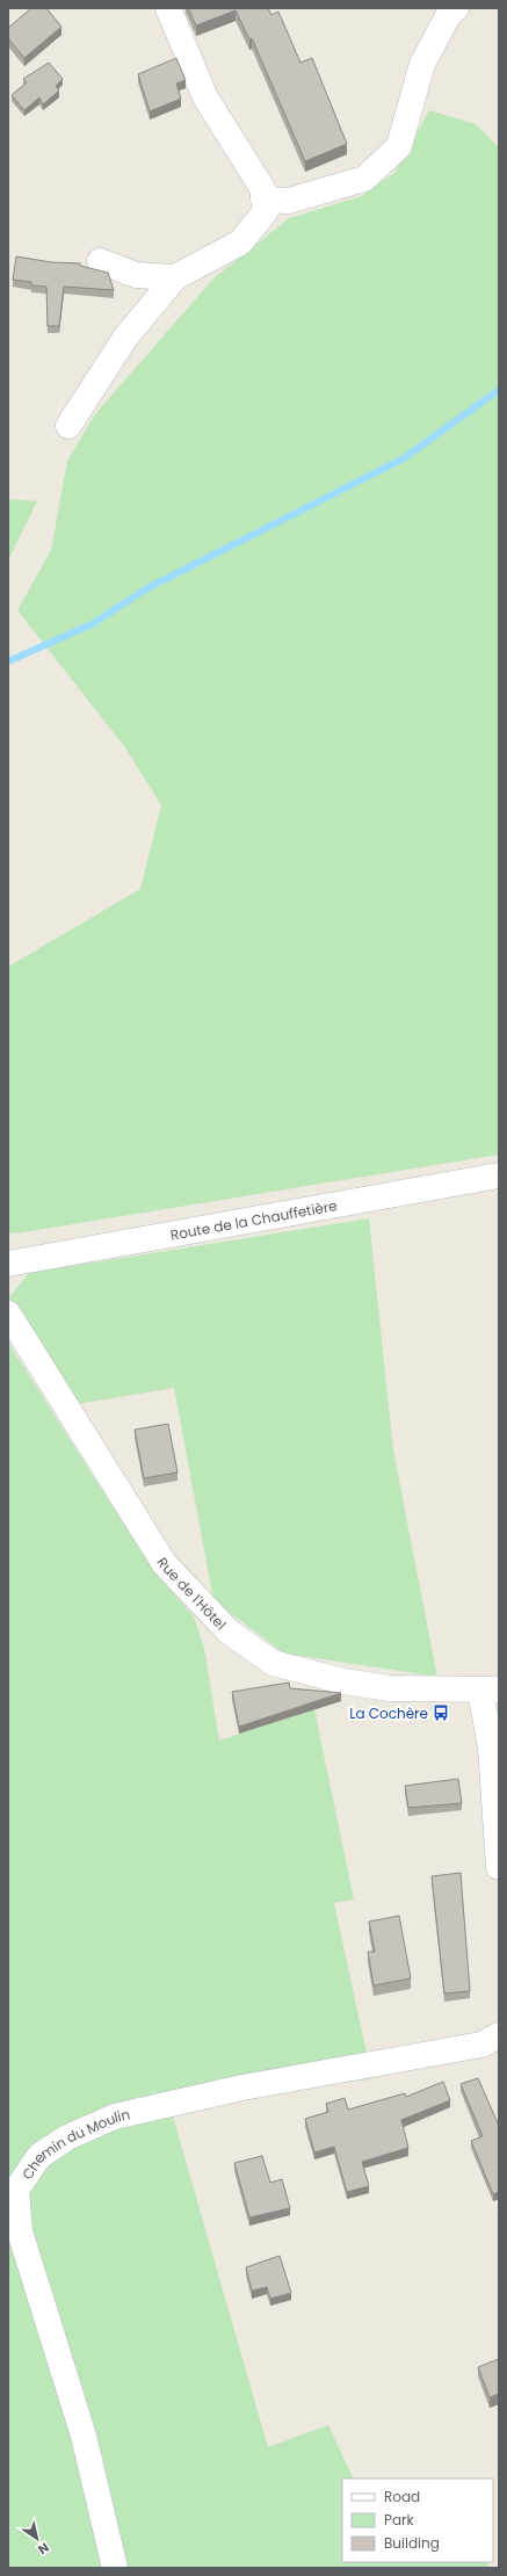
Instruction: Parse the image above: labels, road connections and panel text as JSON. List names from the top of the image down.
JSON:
{
  "streets": {
    "street": ["Route de la Chauffetière", "Rue de l'Hôtel", "Chemin du Moulin"]
  },
  "places": {
    "bus stop": ["La Cochère"]
  },
  "legend": ["Road", "Park", "Building"],
  "north": "bottom right"
}
